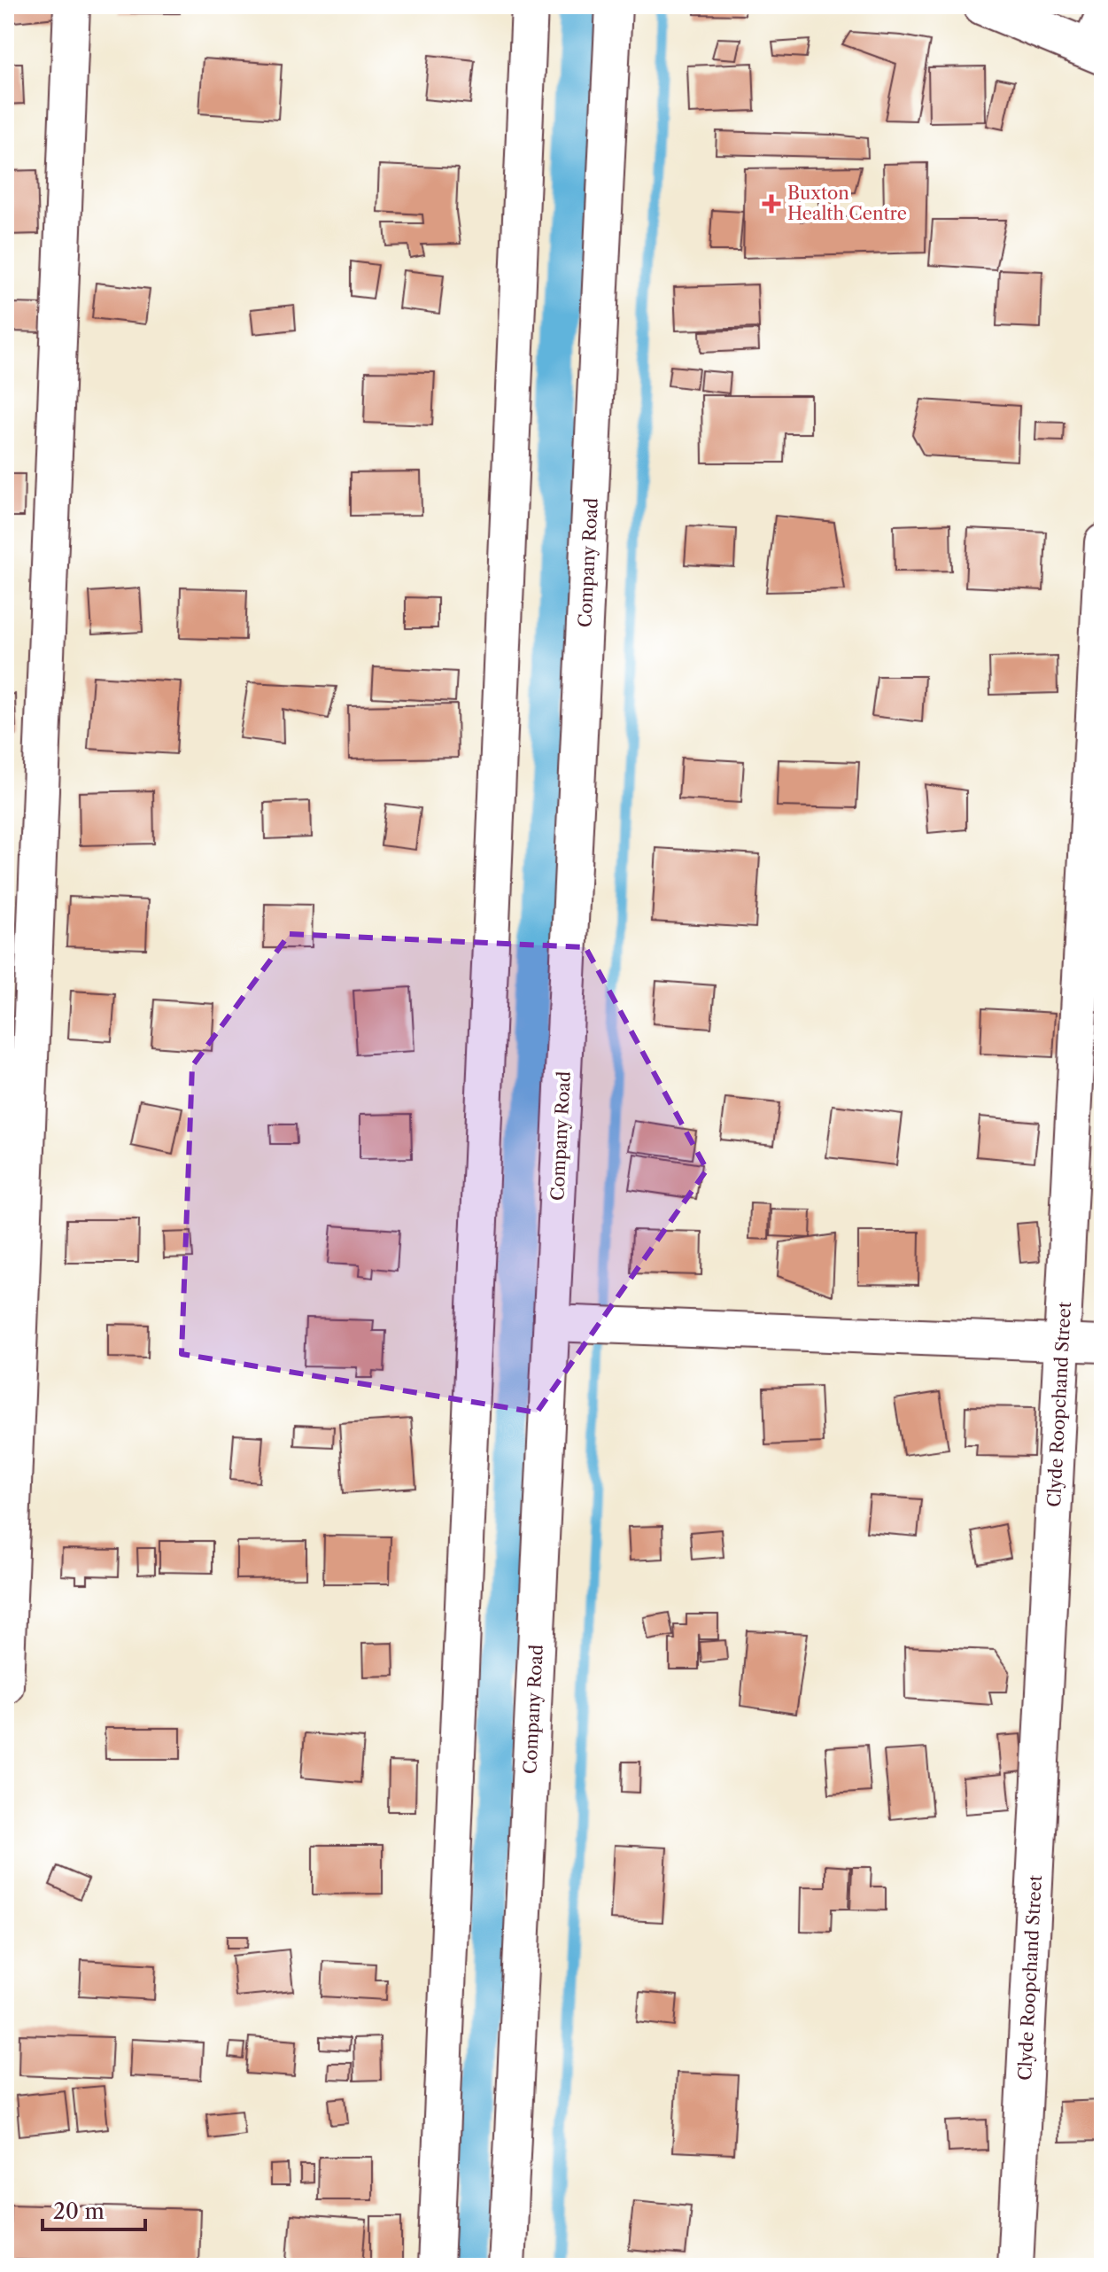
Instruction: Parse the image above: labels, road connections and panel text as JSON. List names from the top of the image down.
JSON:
{
  "streets": {
    "street": ["Company Road", "Clyde Roopchand Street"]
  },
  "places": {
    "health": ["Buxton Health Centre"]
  },
  "scale_bar": "20 m"
}
